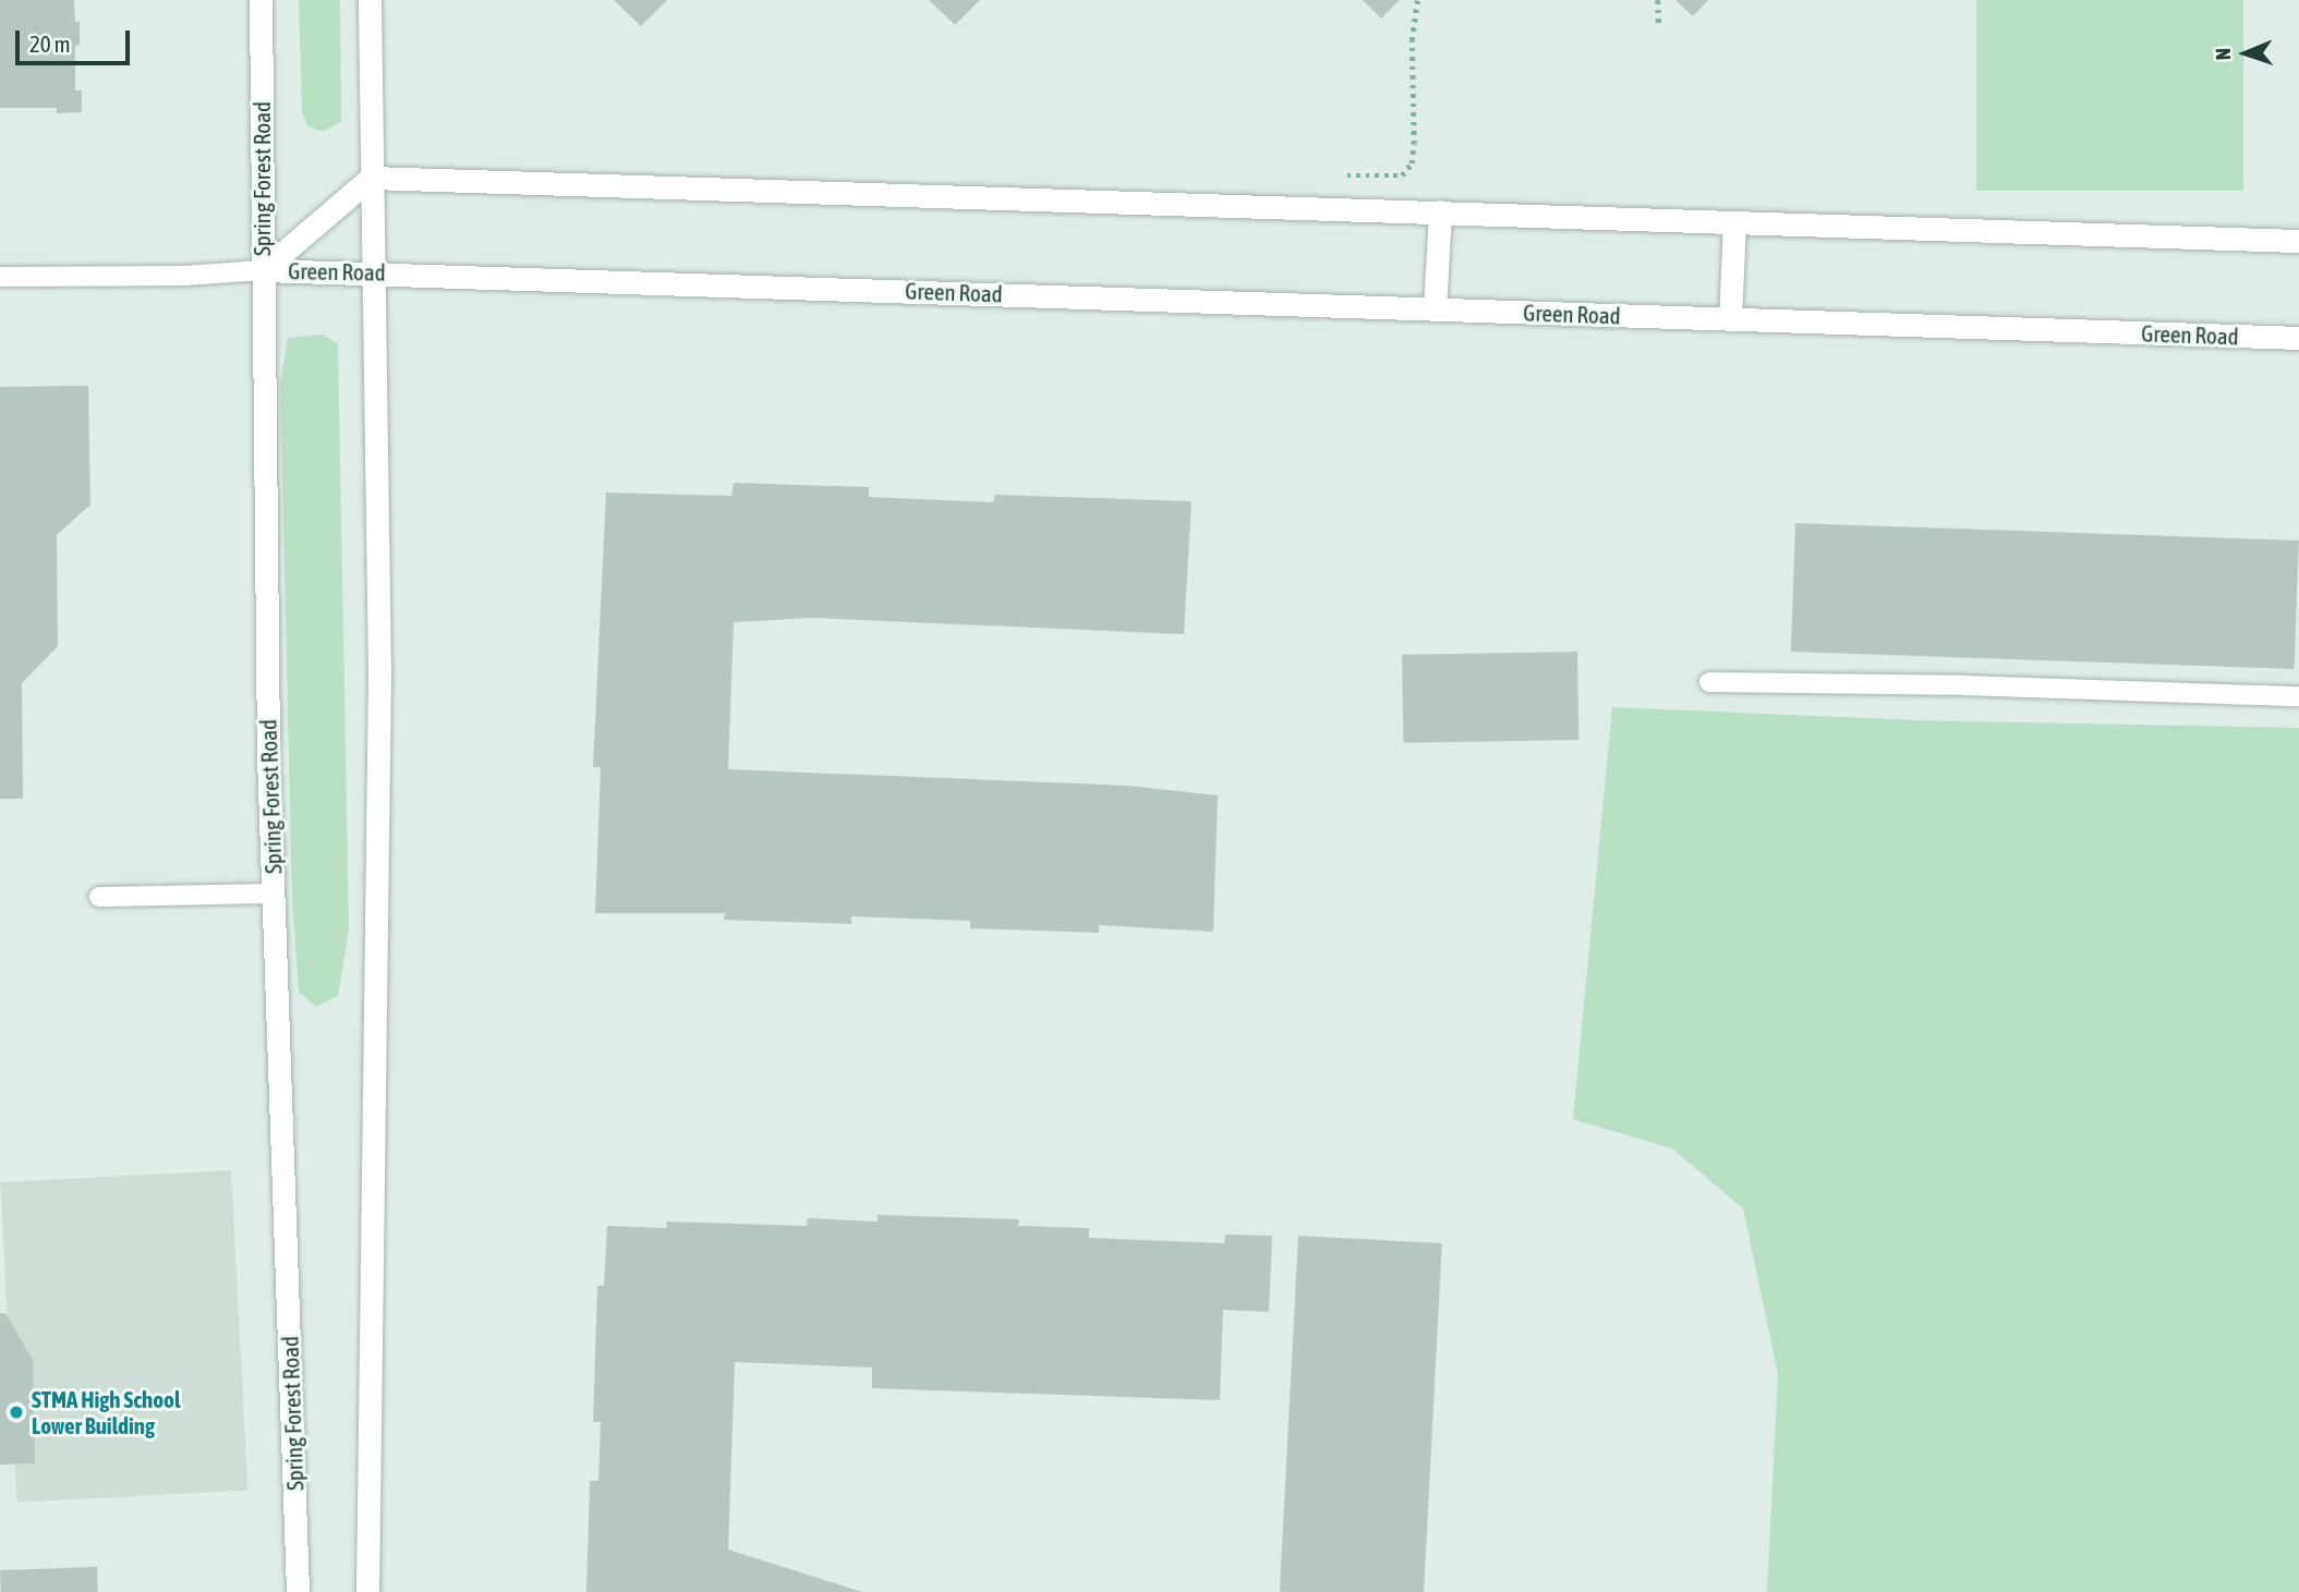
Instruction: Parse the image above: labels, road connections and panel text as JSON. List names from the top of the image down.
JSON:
{
  "streets": {
    "street": ["Spring Forest Road", "Green Road"]
  },
  "crossings": [
    ["Spring Forest Road", "Green Road"]
  ],
  "places": ["STMA High School Lower Building"],
  "scale_bar": "20 m",
  "north": "left"
}
